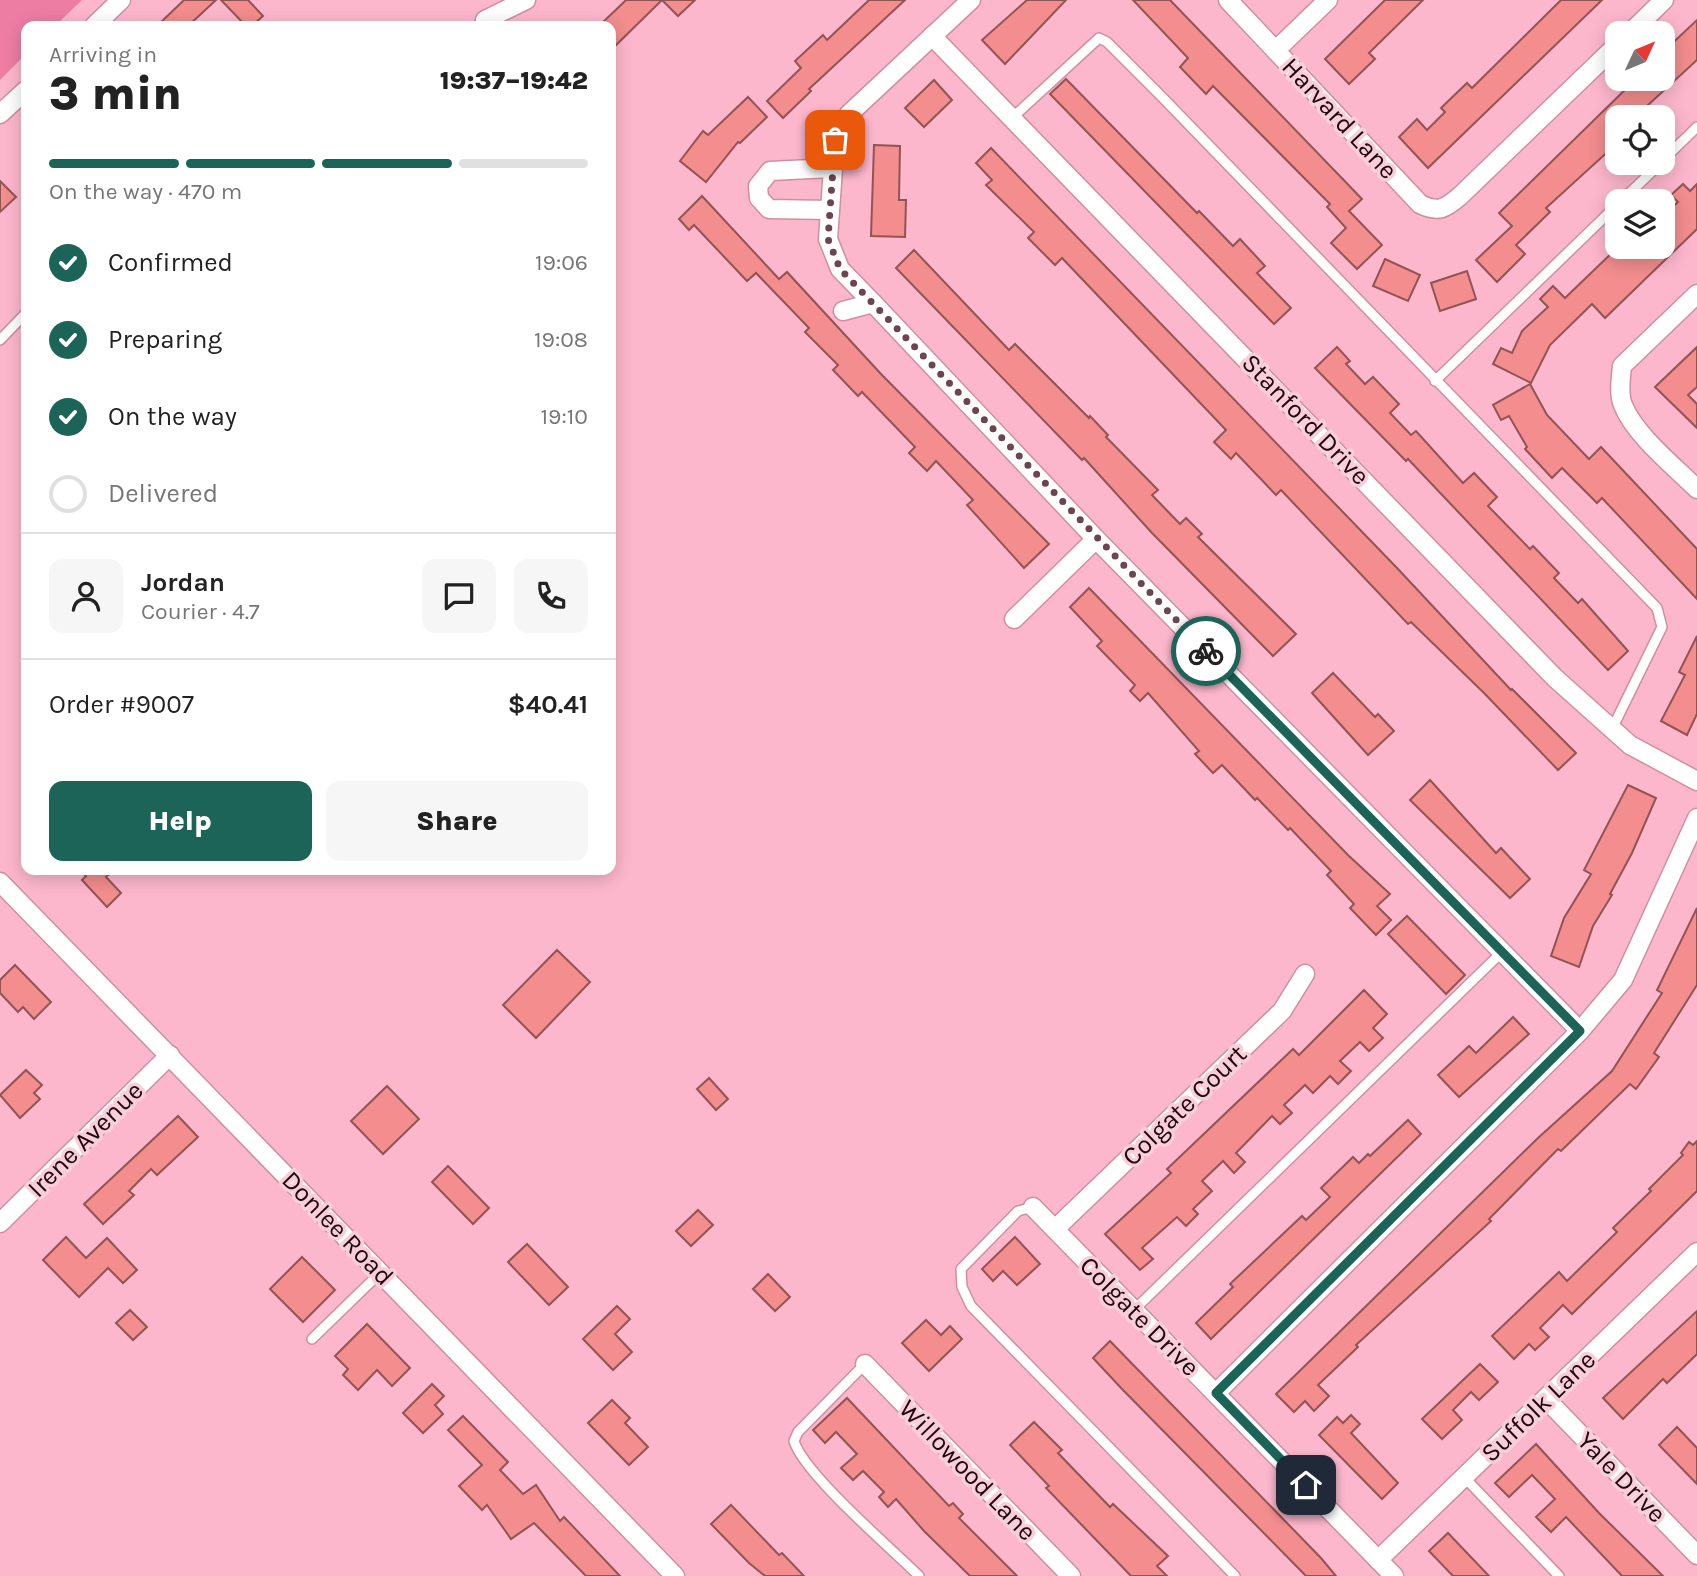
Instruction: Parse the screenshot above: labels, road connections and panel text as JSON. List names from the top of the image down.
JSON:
{
  "streets": {
    "street": [
      "Harvard Lane",
      "Stanford Drive",
      "Colgate Court",
      "Irene Avenue",
      "Donlee Road",
      "Colgate Drive",
      "Suffolk Lane",
      "Willowood Lane",
      "Yale Drive"
    ]
  },
  "crossings": [
    ["Colgate Court", "Colgate Drive"],
    ["Irene Avenue", "Donlee Road"],
    ["Colgate Drive", "Suffolk Lane"],
    ["Suffolk Lane", "Yale Drive"]
  ],
  "north": "top right",
  "page": {
    "heading": ["3 min", "Arriving in", "19:37–19:42"],
    "panel": [
      "Jordan",
      "Courier · 4.7",
      "Order #9007",
      "$40.41"
    ],
    "bar": "On the way · 470 m",
    "list": [
      ["Confirmed", "19:06"],
      ["Preparing", "19:08"],
      ["On the way", "19:10"],
      "Delivered"
    ],
    "buttons": ["Help", "Share"]
  }
}
